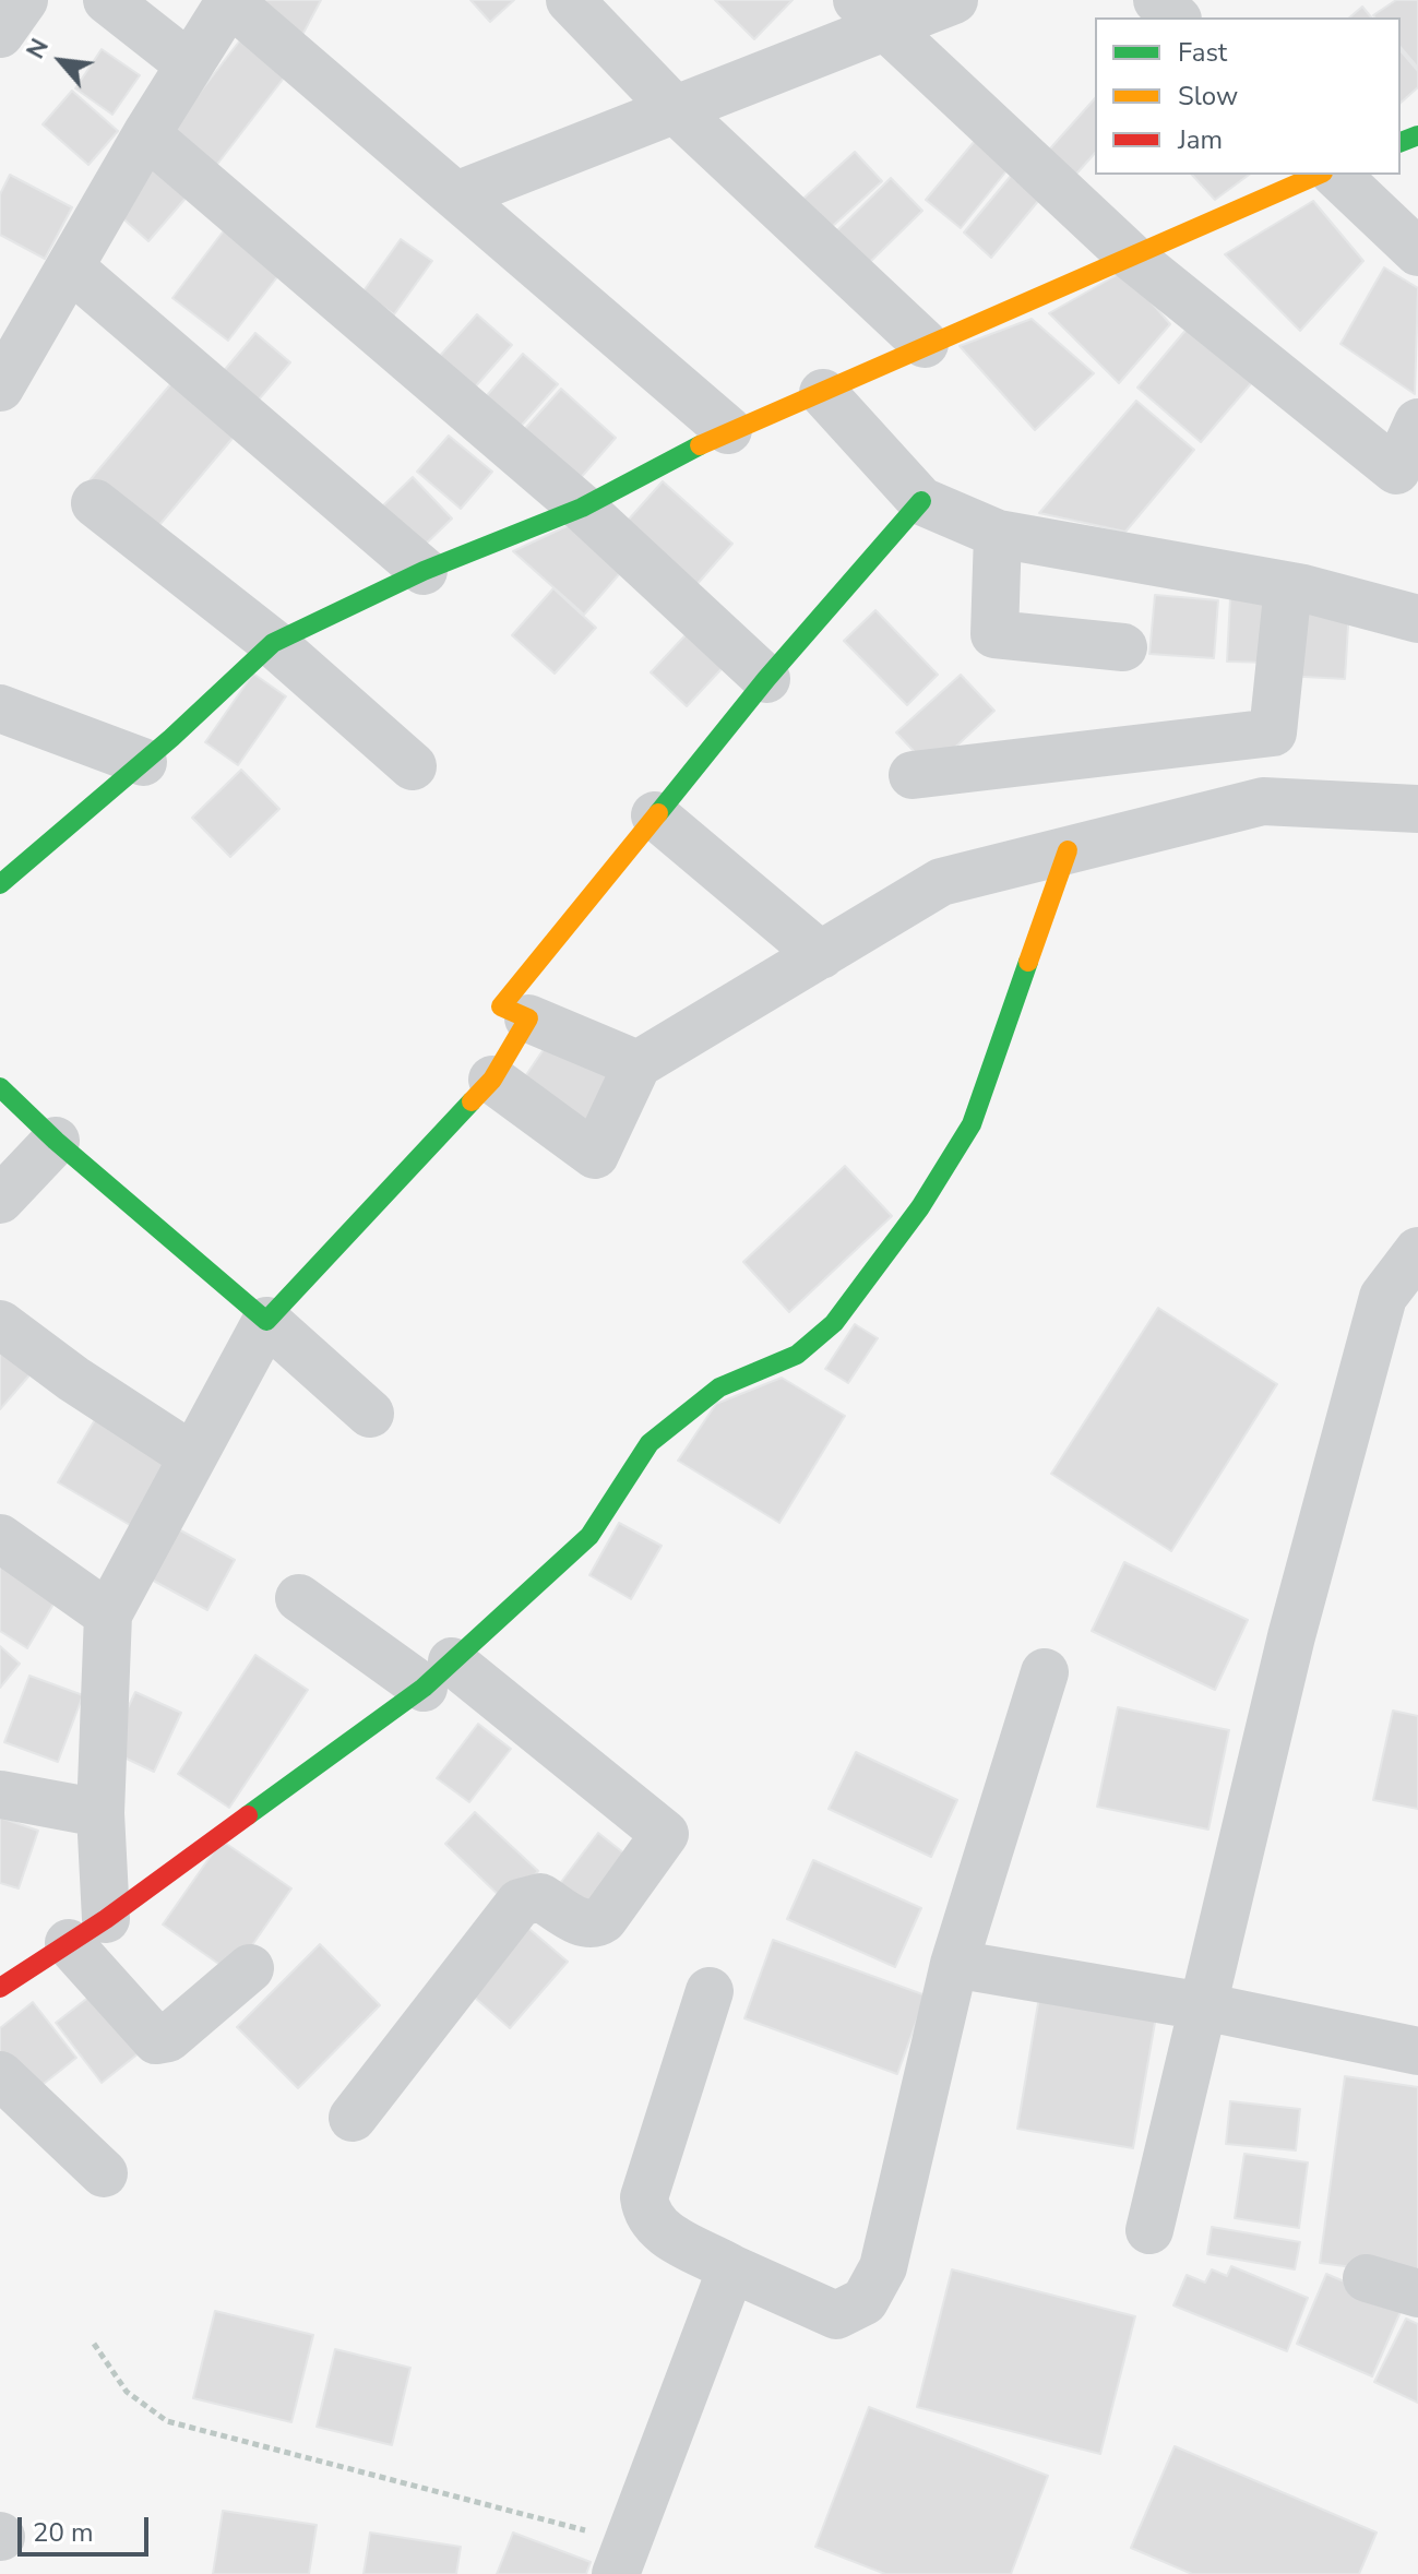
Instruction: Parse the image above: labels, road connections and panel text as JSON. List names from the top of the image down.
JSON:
{
  "legend": ["Fast", "Slow", "Jam"],
  "scale_bar": "20 m",
  "north": "top left"
}
